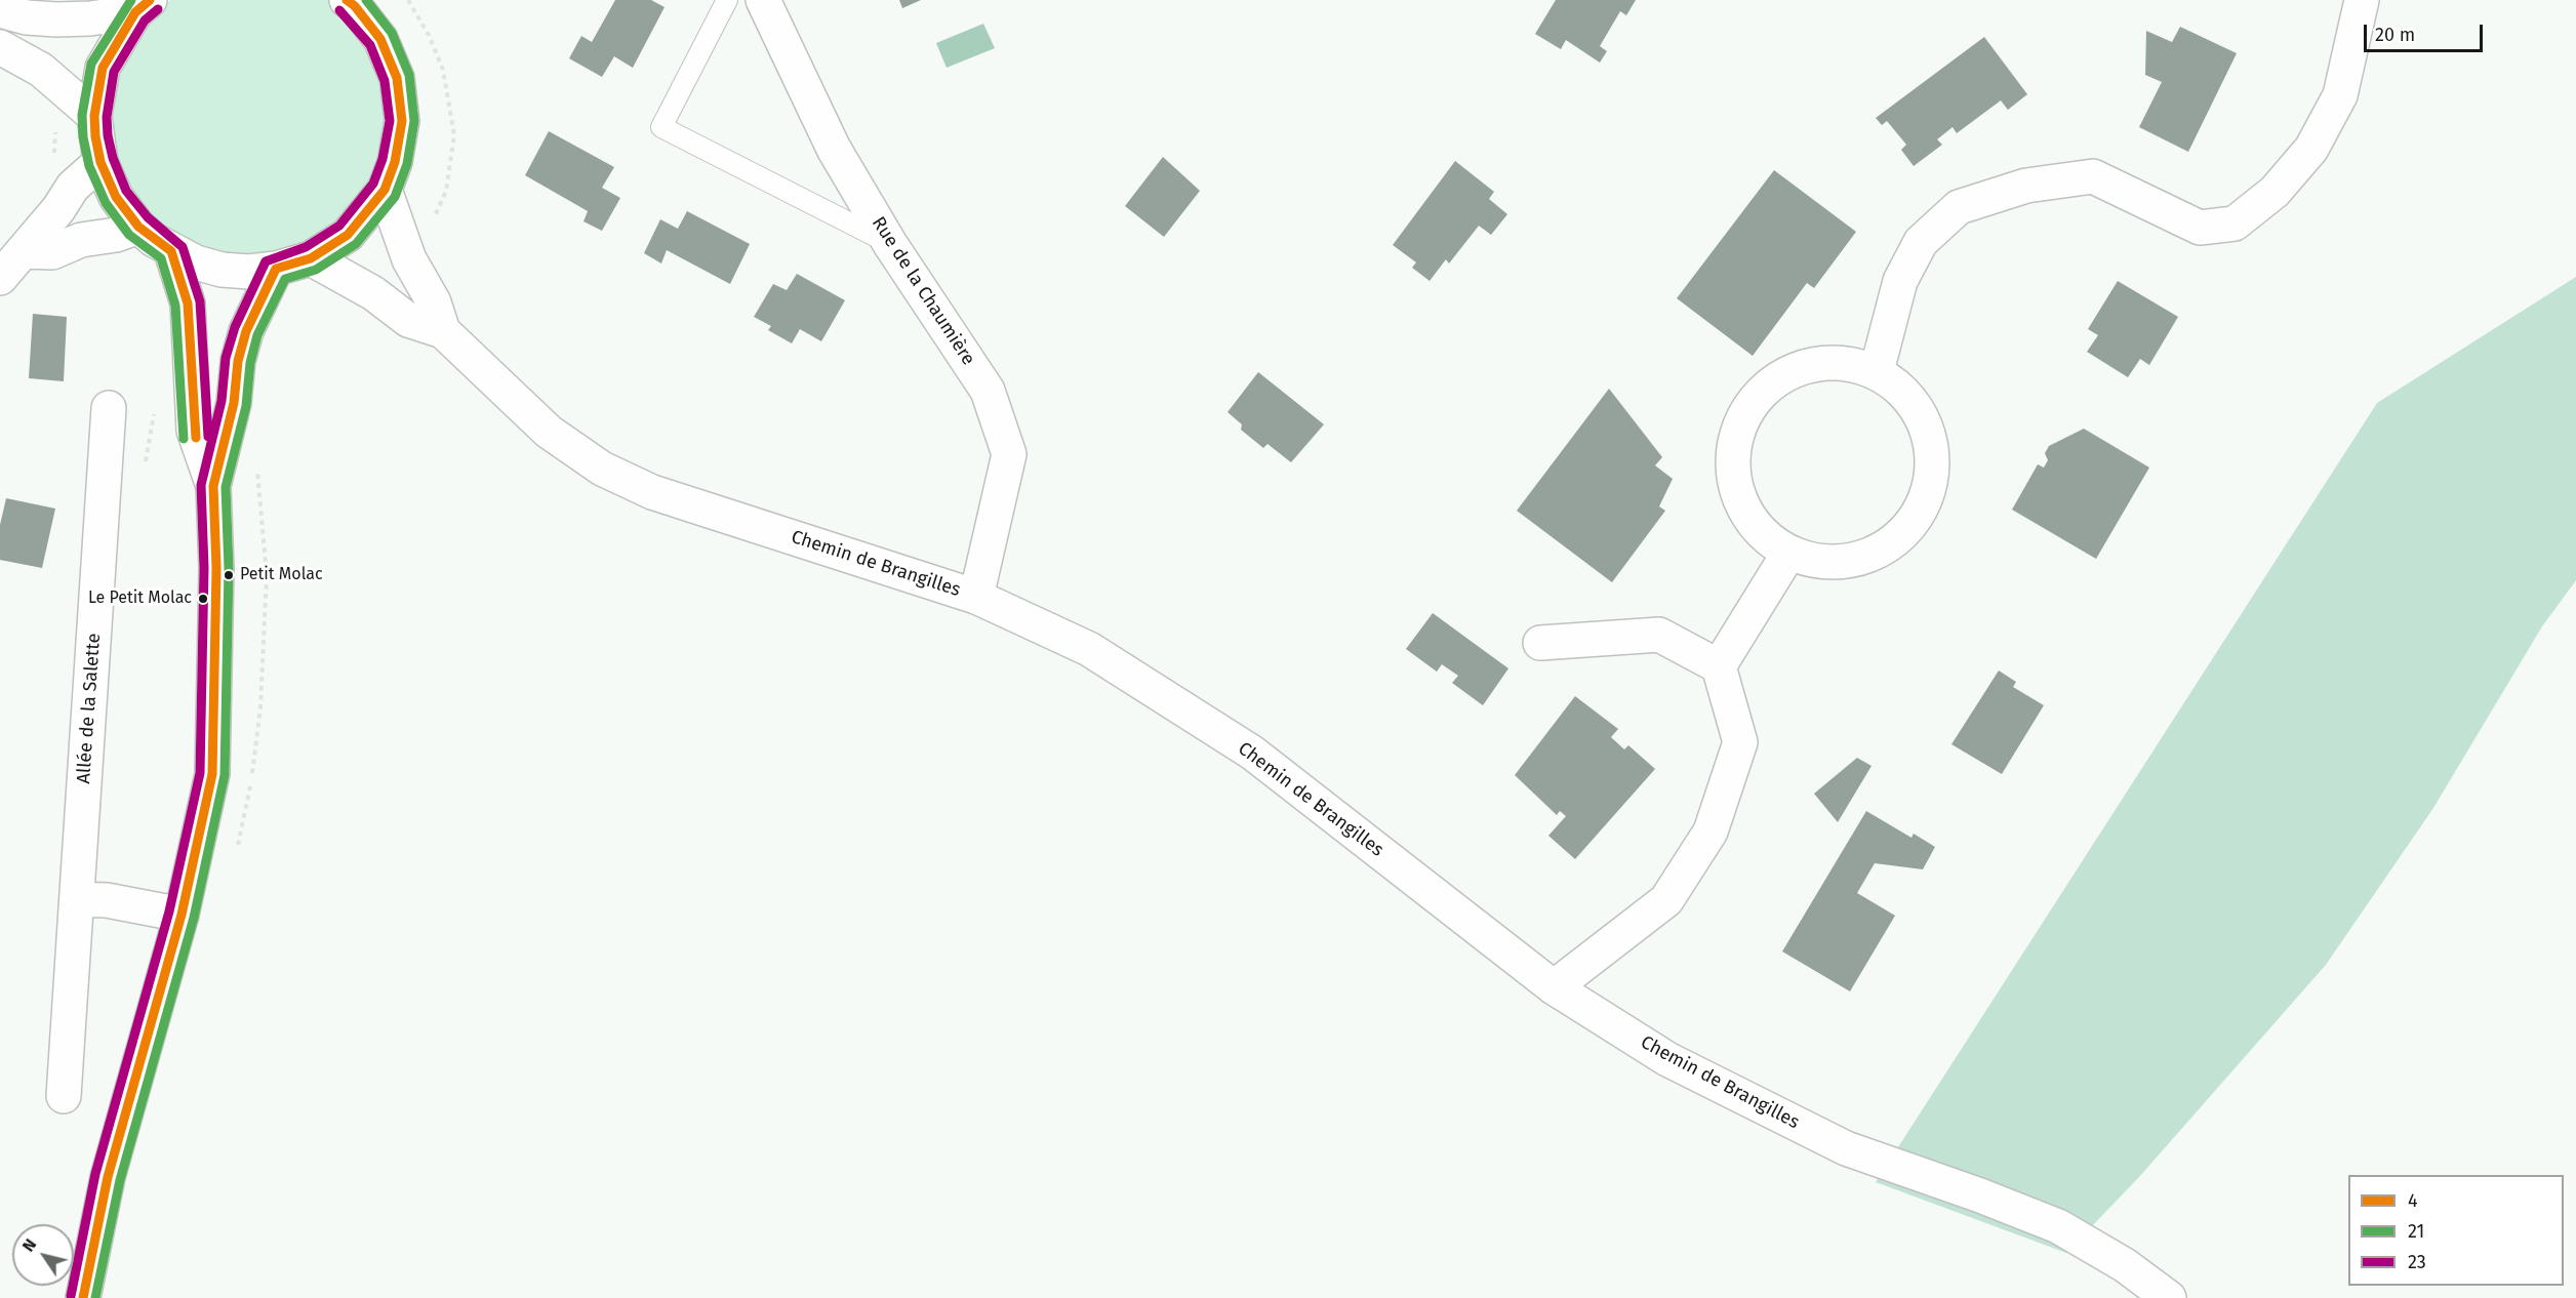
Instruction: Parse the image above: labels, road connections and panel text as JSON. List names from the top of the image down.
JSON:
{
  "streets": {
    "street": ["Rue de la Chaumière", "Chemin de Brangilles", "Allée de la Salette"]
  },
  "crossings": [
    ["Rue de la Chaumière", "Chemin de Brangilles"]
  ],
  "places": ["Petit Molac", "Le Petit Molac"],
  "lines": ["transit line 4", "transit line 21", "transit line 23"],
  "legend": ["4", "21", "23"],
  "scale_bar": "20 m",
  "north": "top left"
}
